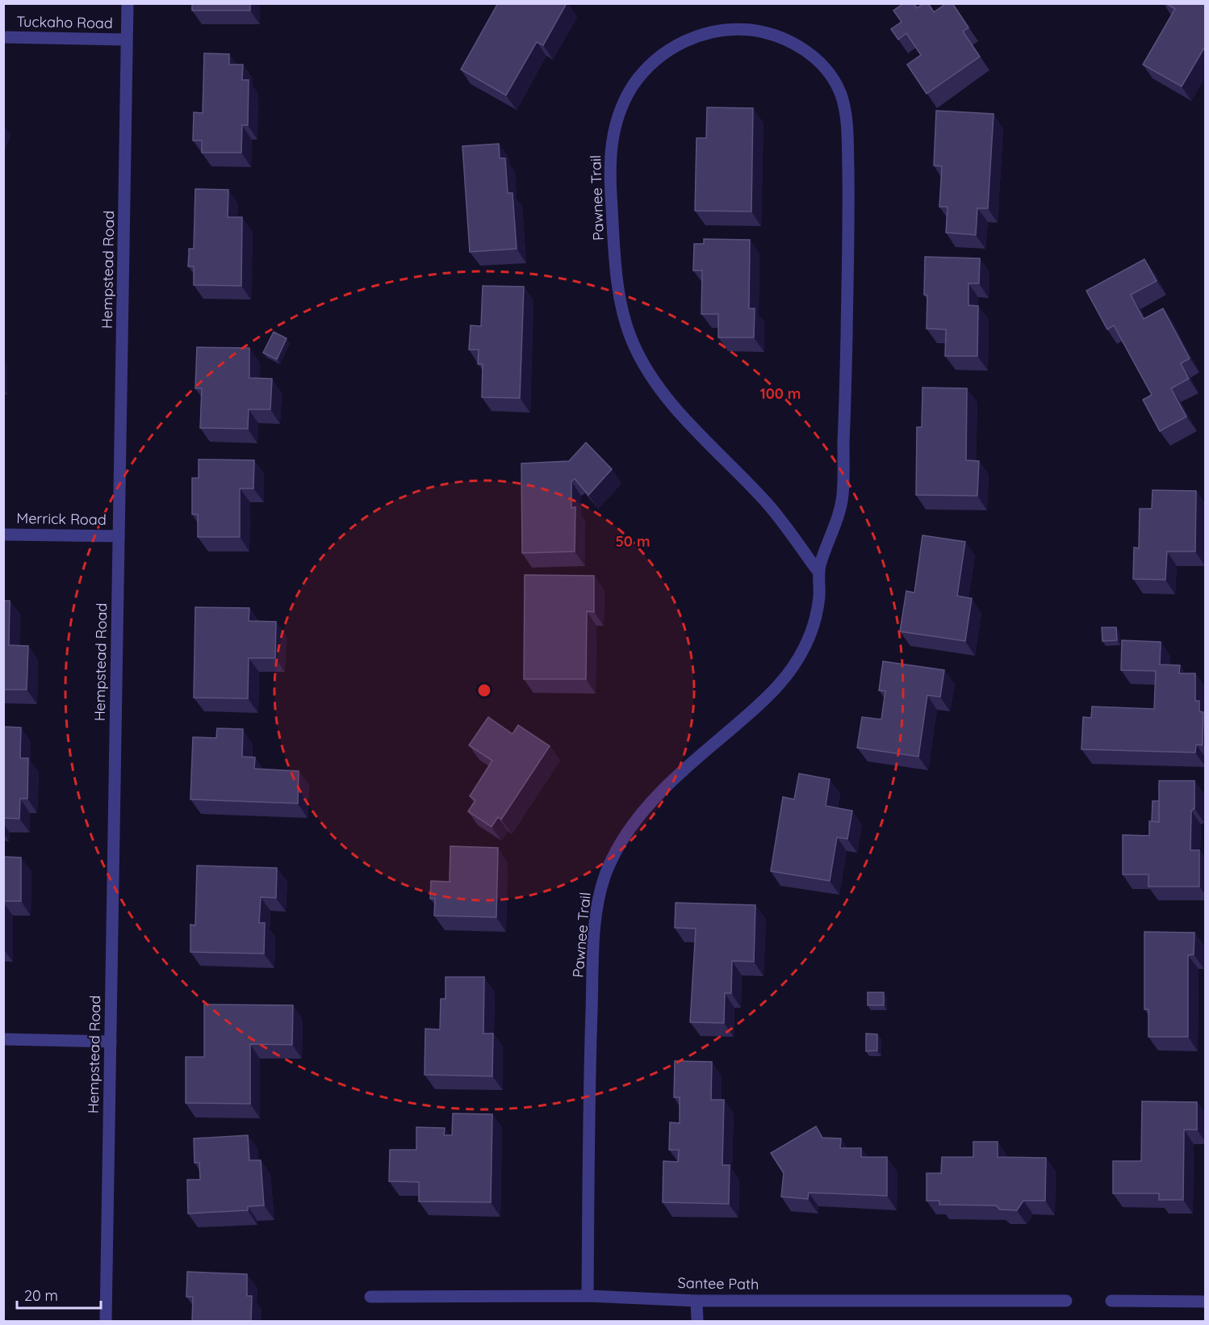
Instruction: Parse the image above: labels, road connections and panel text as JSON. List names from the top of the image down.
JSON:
{
  "streets": {
    "street": [
      "Tuckaho Road",
      "Pawnee Trail",
      "Hempstead Road",
      "Merrick Road",
      "Santee Path"
    ]
  },
  "crossings": [
    ["Tuckaho Road", "Hempstead Road"],
    ["Pawnee Trail", "Santee Path"],
    ["Hempstead Road", "Merrick Road"]
  ],
  "scale_bar": "20 m",
  "rings": ["100 m", "50 m"]
}
